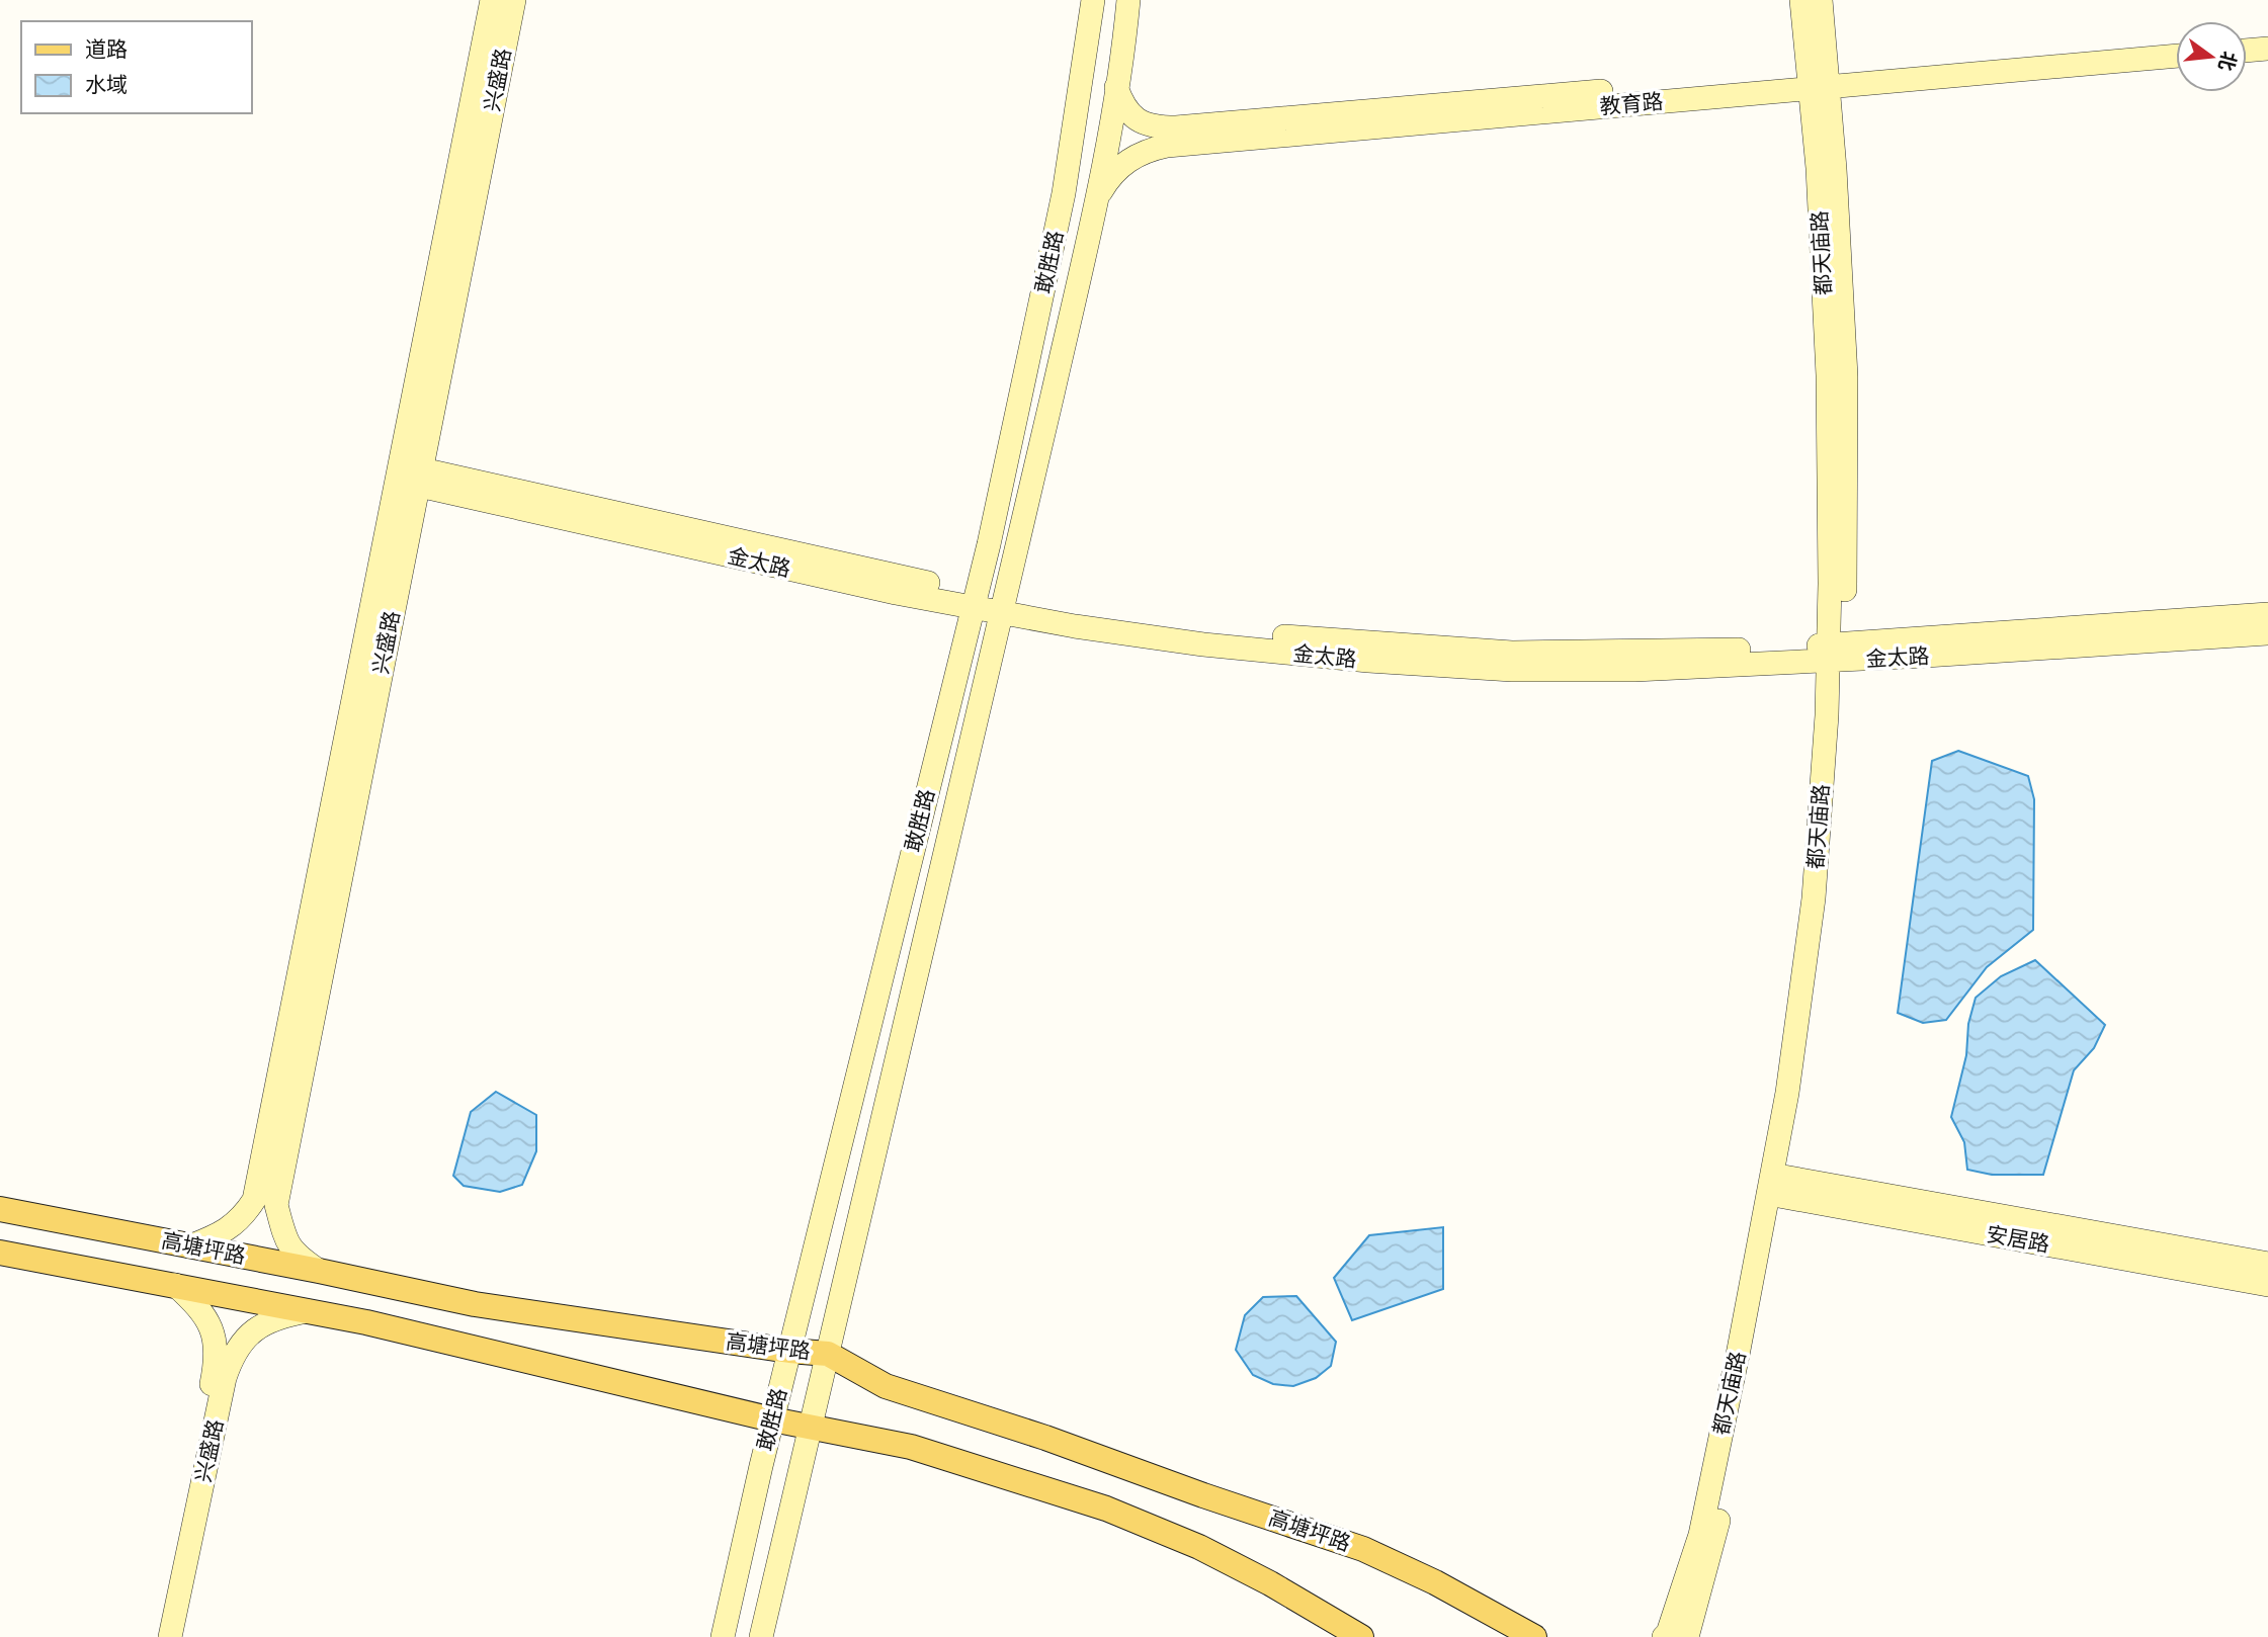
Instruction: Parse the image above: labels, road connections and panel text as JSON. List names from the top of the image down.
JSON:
{
  "streets": {
    "main road": ["高塘坪路"],
    "street": [
      "兴盛路",
      "教育路",
      "都天庙路",
      "敢胜路",
      "金太路",
      "安居路"
    ]
  },
  "crossings": [
    ["兴盛路", "金太路"],
    ["兴盛路", "高塘坪路"],
    ["教育路", "都天庙路"],
    ["教育路", "敢胜路"],
    ["都天庙路", "金太路"],
    ["都天庙路", "安居路"],
    ["敢胜路", "金太路"],
    ["敢胜路", "高塘坪路"]
  ],
  "legend": ["道路", "水域"],
  "north": "right"
}
